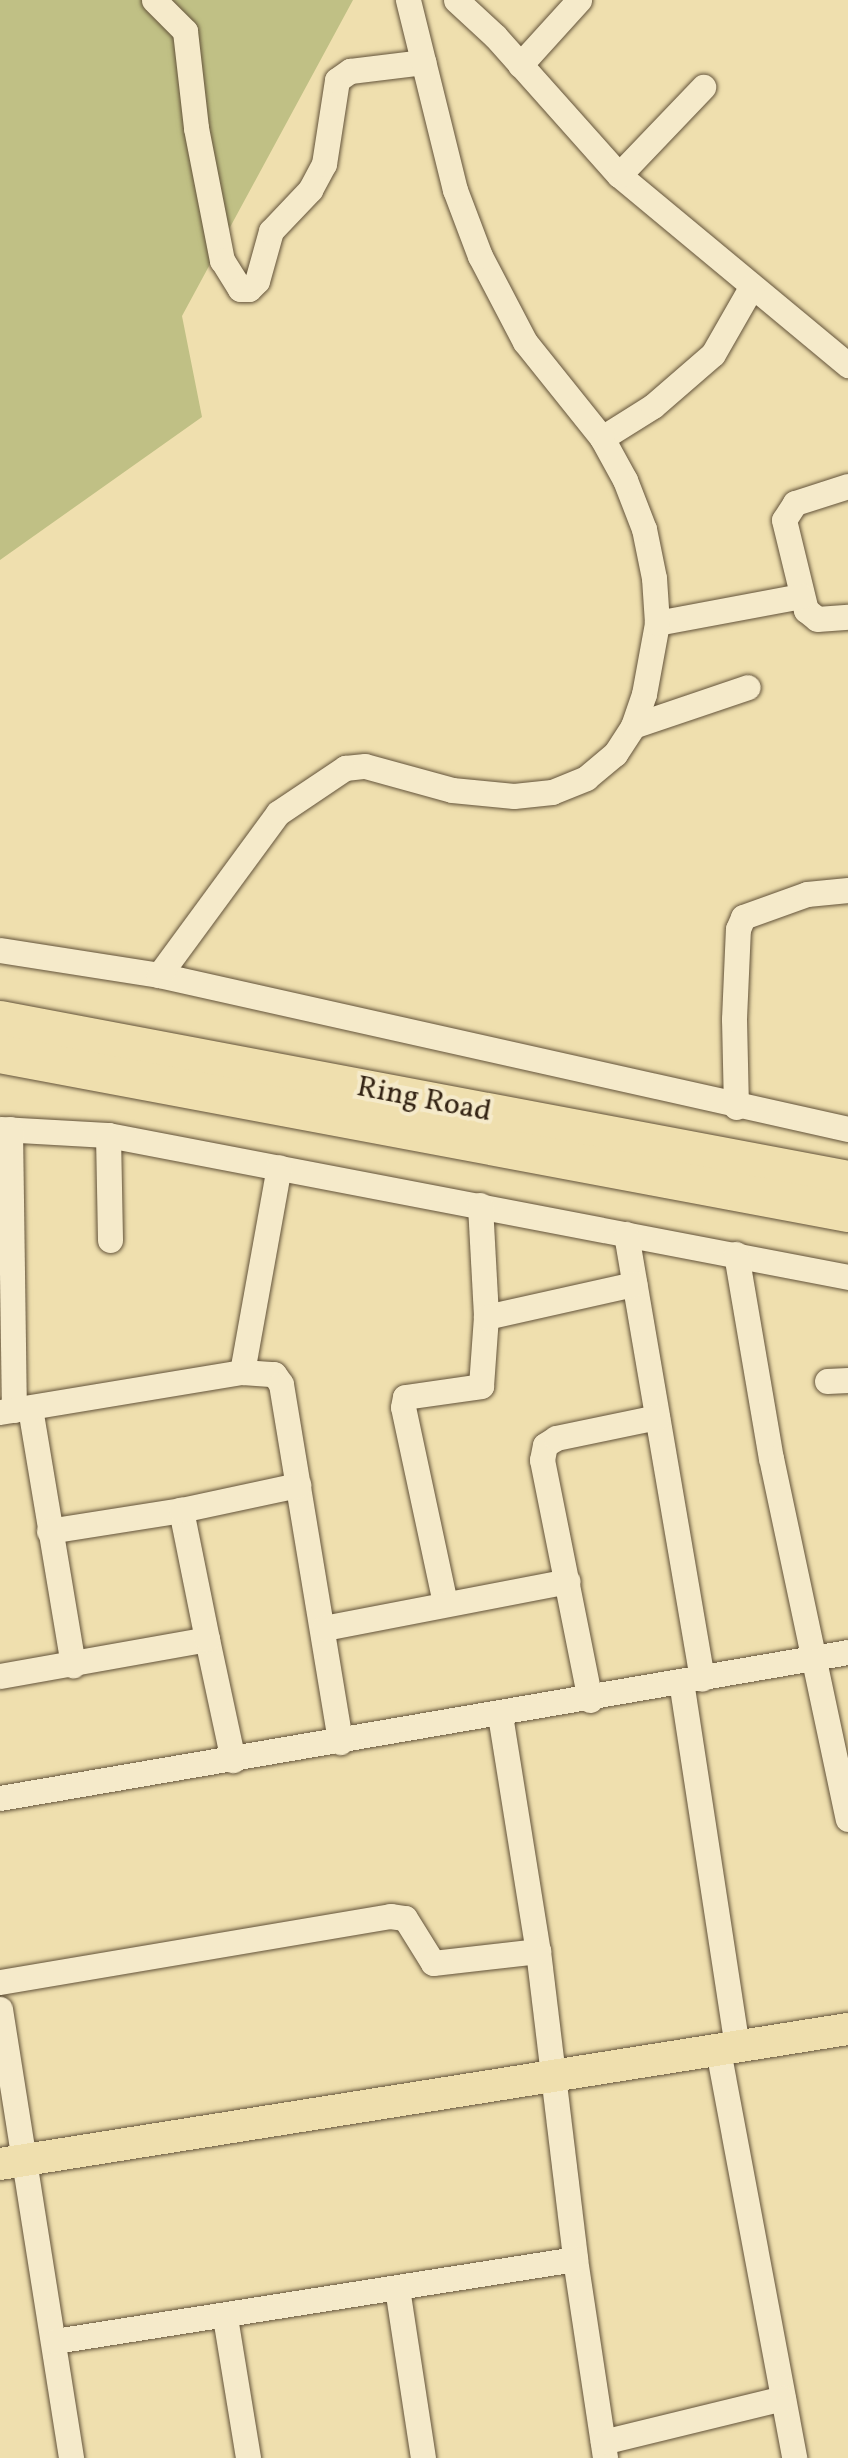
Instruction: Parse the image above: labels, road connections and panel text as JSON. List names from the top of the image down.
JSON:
{
  "streets": {
    "highway": ["Ring Road"]
  }
}
